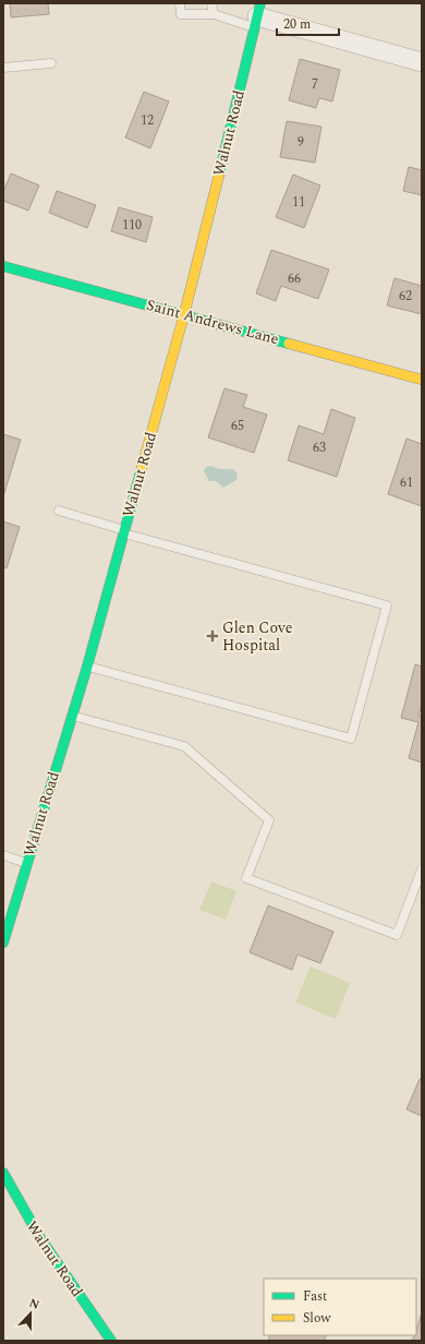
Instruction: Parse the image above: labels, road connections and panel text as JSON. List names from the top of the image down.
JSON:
{
  "streets": {
    "street": ["Walnut Road", "Saint Andrews Lane"]
  },
  "crossings": [
    ["Walnut Road", "Saint Andrews Lane"]
  ],
  "places": {
    "health": ["Glen Cove Hospital"]
  },
  "house_numbers": [
    "7",
    "12",
    "9",
    "11",
    "110",
    "66",
    "62",
    "65",
    "63",
    "61"
  ],
  "legend": ["Fast", "Slow"],
  "scale_bar": "20 m",
  "north": "top"
}
